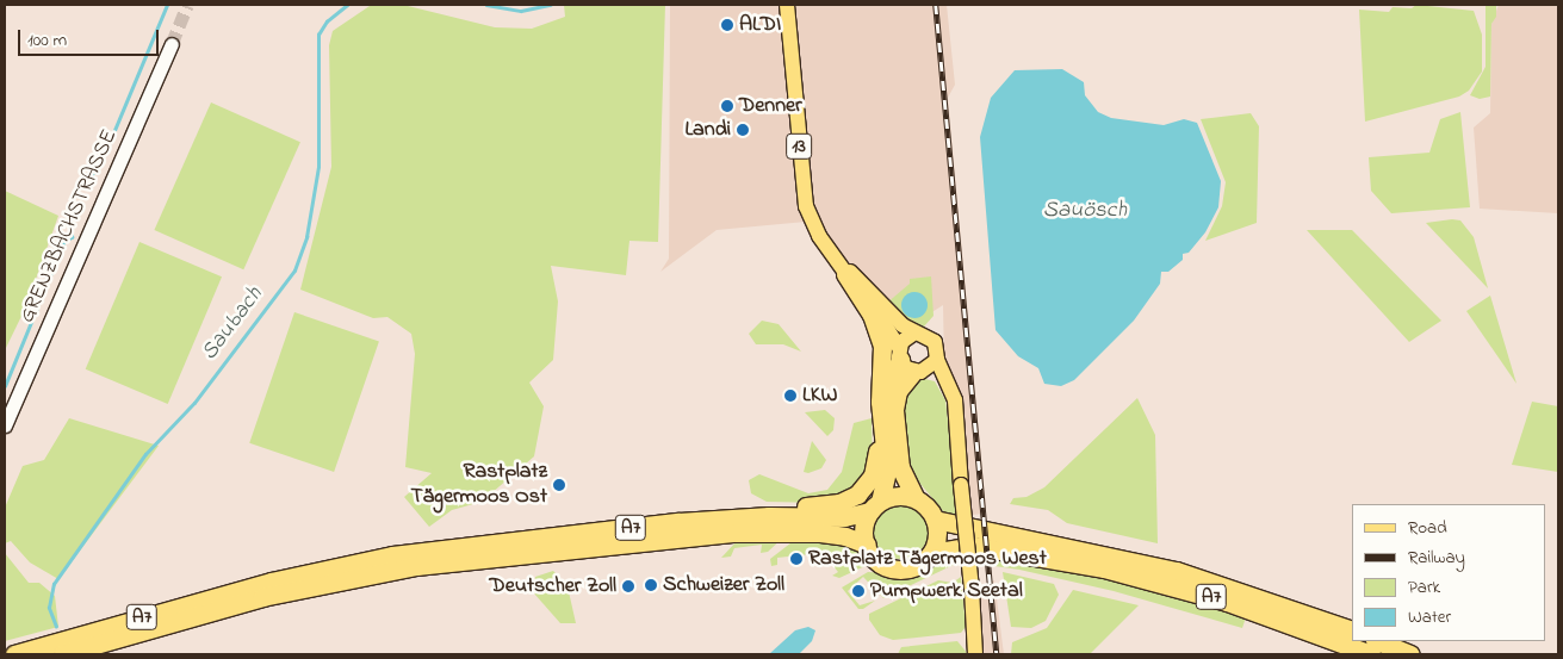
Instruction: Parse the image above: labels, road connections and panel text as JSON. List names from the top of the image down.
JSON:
{
  "streets": {
    "highway": ["A7"],
    "main road": ["13"],
    "street": ["GRENZBACHSTRASSE"]
  },
  "water": ["Sauösch", "Saubach"],
  "places": [
    "ALDI",
    "Denner",
    "Landi",
    "LKW",
    "Rastplatz Tägermoos Ost",
    "Rastplatz Tägermoos West",
    "Schweizer Zoll",
    "Deutscher Zoll",
    "Pumpwerk Seetal"
  ],
  "legend": [
    "Road",
    "Railway",
    "Park",
    "Water"
  ],
  "scale_bar": "100 m"
}
